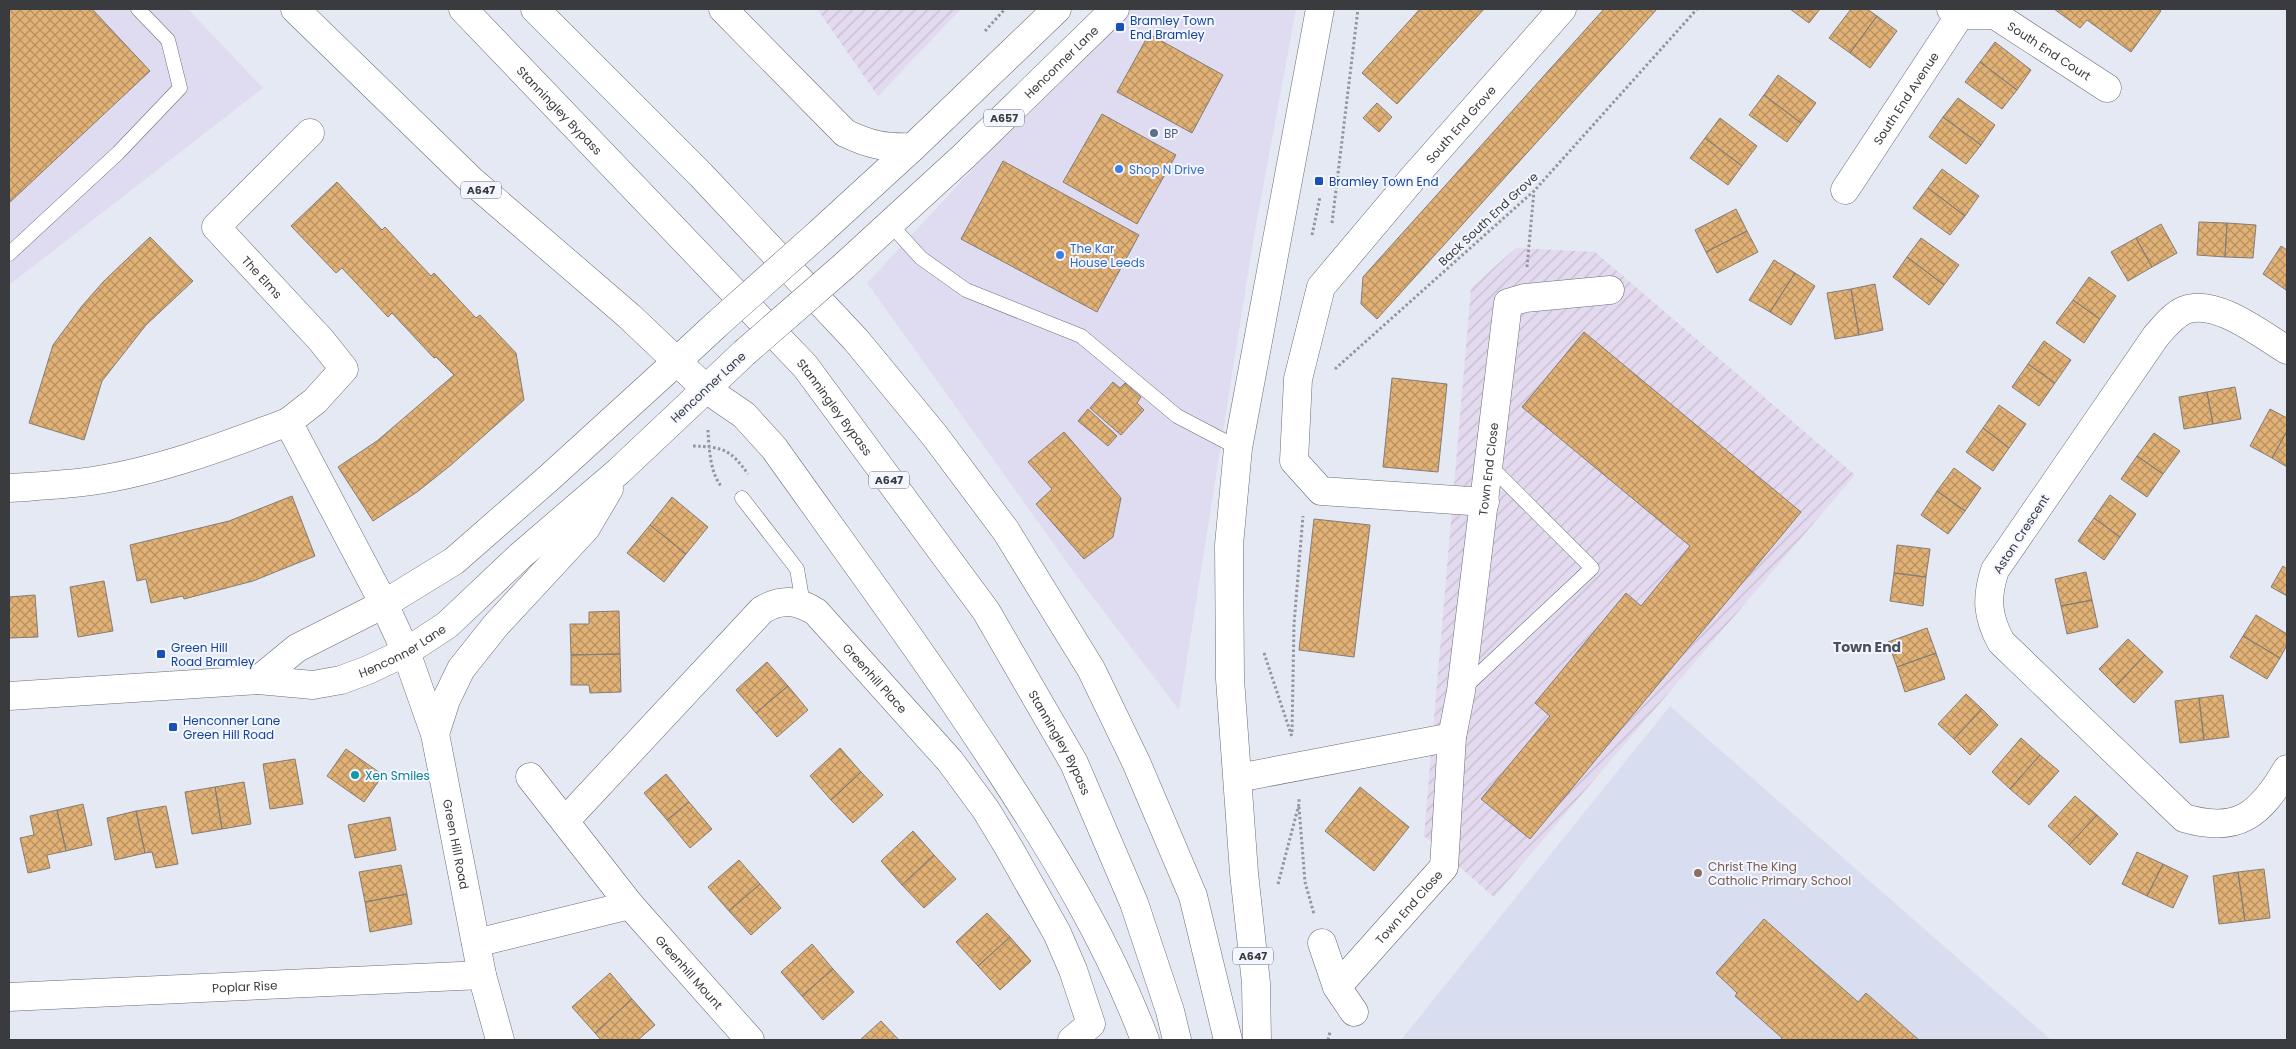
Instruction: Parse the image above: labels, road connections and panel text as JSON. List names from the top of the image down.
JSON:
{
  "streets": {
    "street": [
      "South End Court",
      "Henconner Lane",
      "South End Avenue",
      "Stanningley Bypass",
      "A657",
      "South End Grove",
      "A647",
      "The Elms",
      "Town End Close",
      "Aston Crescent",
      "Greenhill Place",
      "Green Hill Road",
      "Greenhill Mount",
      "Poplar Rise"
    ],
    "path": ["Back South End Grove"]
  },
  "crossings": [
    ["South End Court", "South End Avenue"],
    ["Henconner Lane", "A647"],
    ["Henconner Lane", "Green Hill Road"],
    ["South End Grove", "Back South End Grove"],
    ["Green Hill Road", "Poplar Rise"]
  ],
  "districts": ["Town End"],
  "places": {
    "transit": [
      "Bramley Town End Bramley",
      "Bramley Town End",
      "Green Hill Road Bramley",
      "Henconner Lane Green Hill Road"
    ],
    "other": [
      "BP",
      "Shop N Drive",
      "The Kar House Leeds",
      "Xen Smiles",
      "Christ The King Catholic Primary School"
    ]
  }
}
